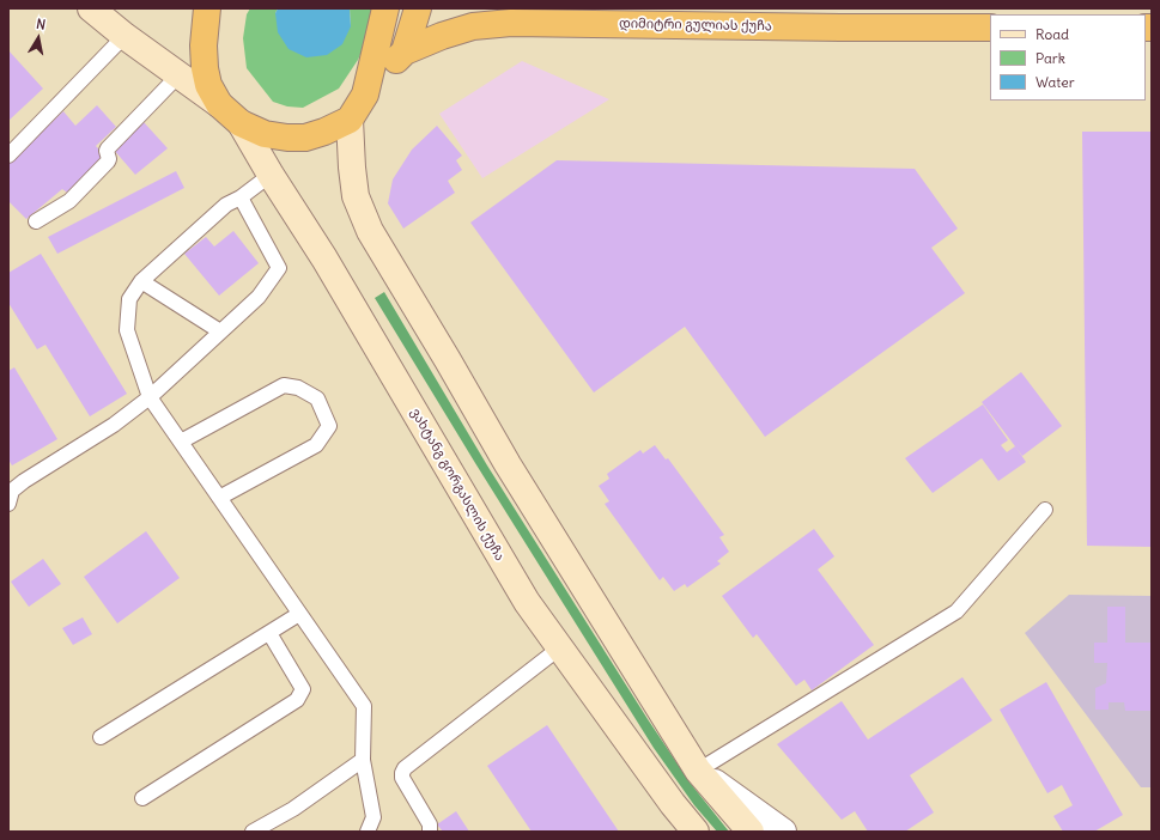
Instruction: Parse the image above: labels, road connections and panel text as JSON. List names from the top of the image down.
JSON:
{
  "streets": {
    "highway": ["დიმიტრი გულიას ქუჩა"],
    "street": ["ვახტანგ გორგასლის ქუჩა"]
  },
  "legend": ["Road", "Park", "Water"],
  "north": "top"
}
